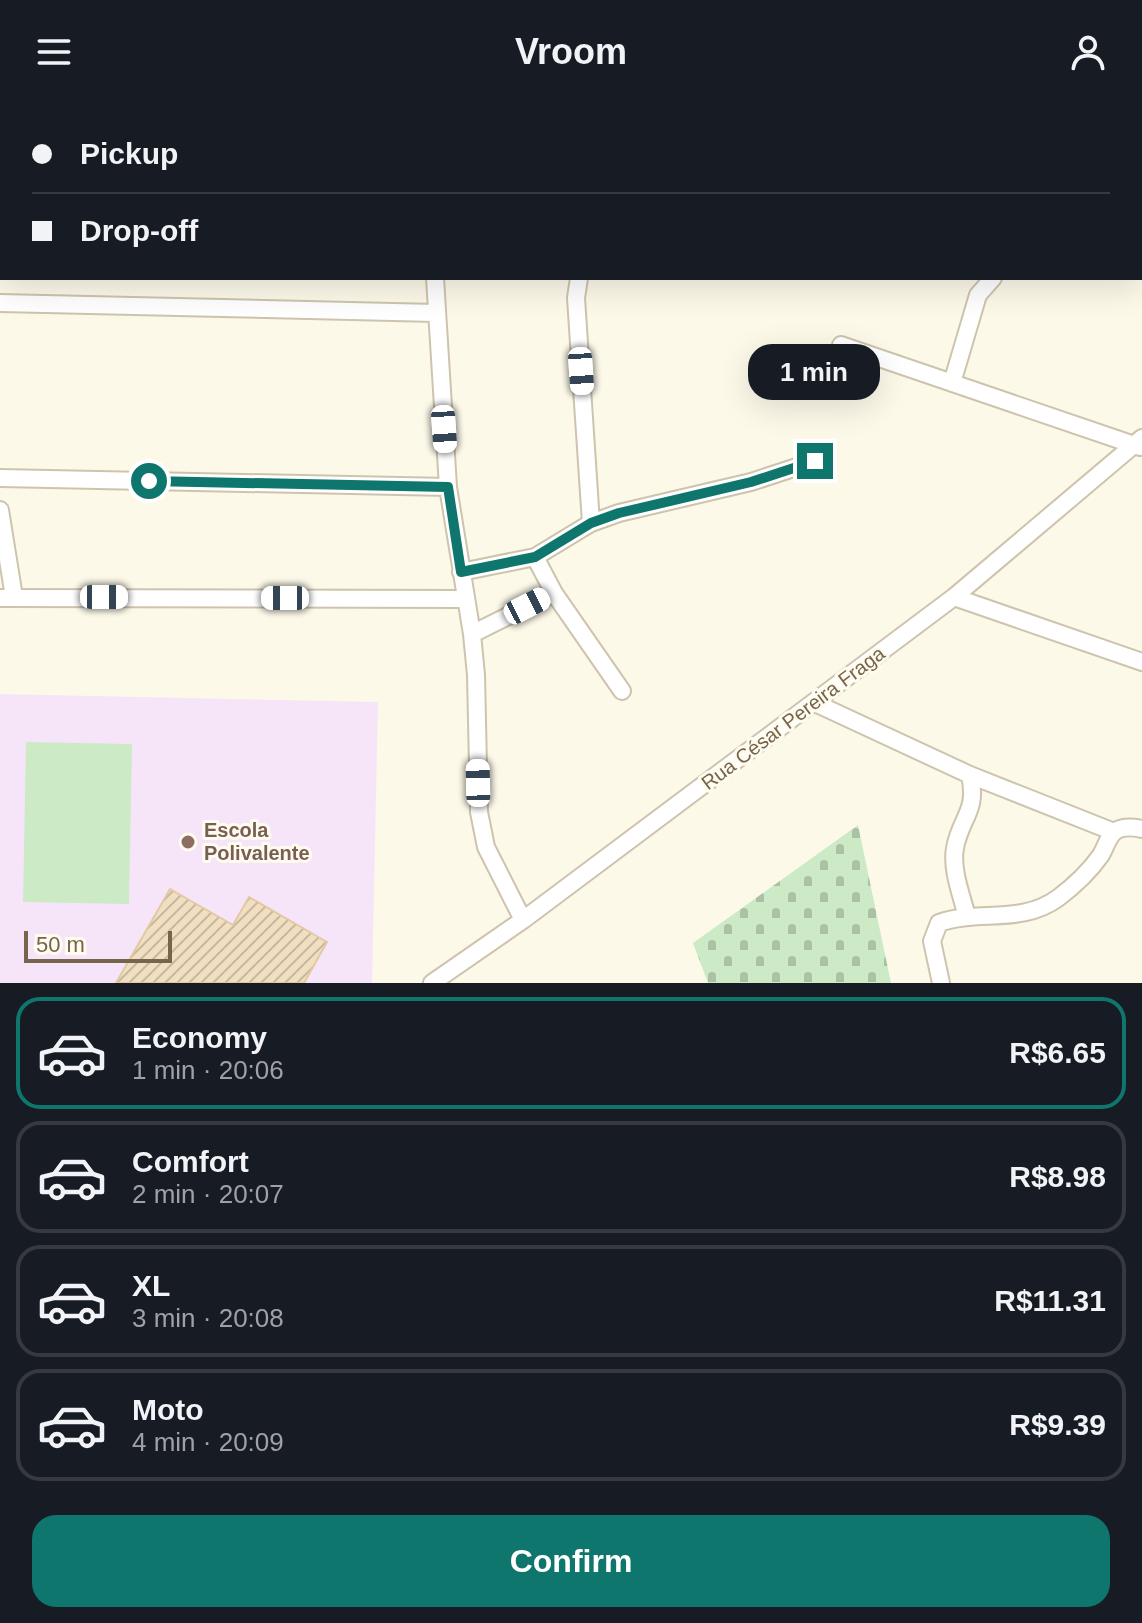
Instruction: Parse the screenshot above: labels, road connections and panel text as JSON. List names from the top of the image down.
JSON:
{
  "streets": {
    "street": ["Rua César Pereira Fraga"]
  },
  "places": ["Escola Polivalente"],
  "scale_bar": "50 m",
  "page": {
    "header": "Vroom",
    "banner": ["Pickup", "Drop-off"],
    "bubble": "1 min",
    "scale": "50 m",
    "list": [
      {
        "name": "Economy",
        "note": "1 min · 20:06",
        "value": "R$6.65"
      },
      {
        "name": "Comfort",
        "note": "2 min · 20:07",
        "value": "R$8.98"
      },
      {
        "name": "XL",
        "note": "3 min · 20:08",
        "value": "R$11.31"
      },
      {
        "name": "Moto",
        "note": "4 min · 20:09",
        "value": "R$9.39"
      }
    ],
    "buttons": "Confirm"
  }
}
